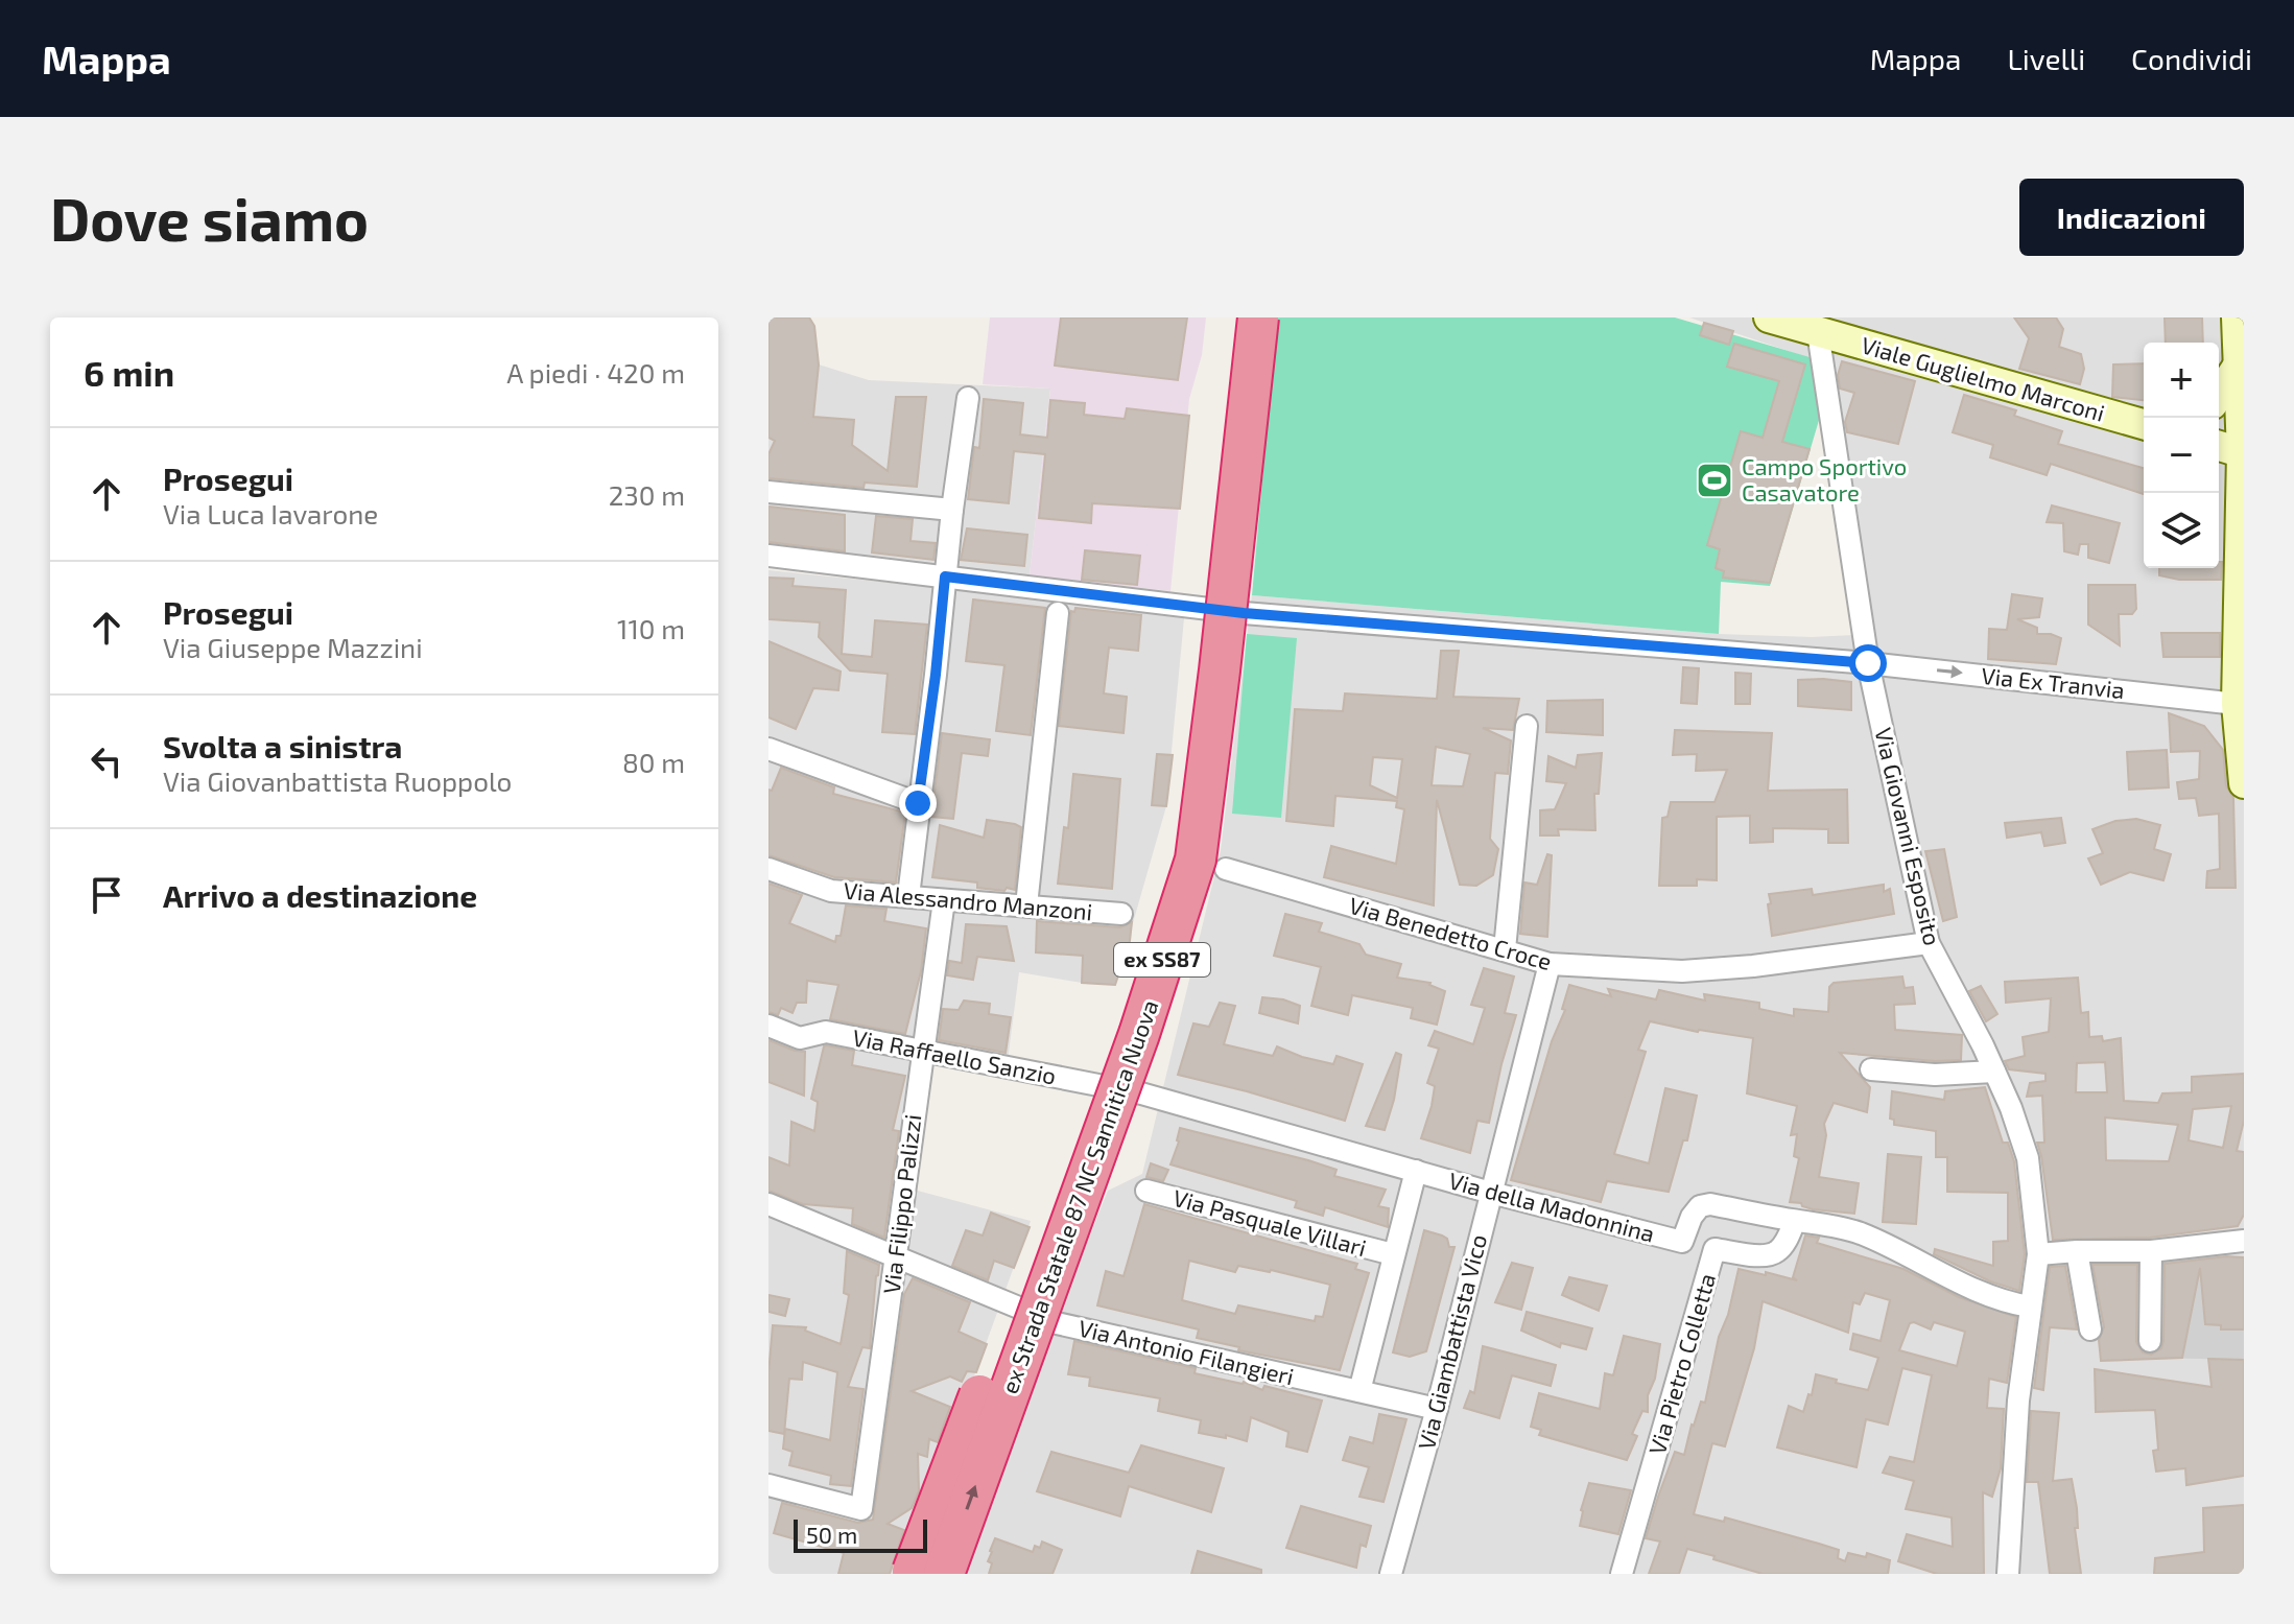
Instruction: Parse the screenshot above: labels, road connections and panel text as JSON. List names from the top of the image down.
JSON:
{
  "streets": {
    "highway": ["ex SS87", "ex Strada Statale 87 NC Sannitica Nuova"],
    "street": [
      "Viale Guglielmo Marconi",
      "Via Ex Tranvia",
      "Via Giovanni Esposito",
      "Via Alessandro Manzoni",
      "Via Benedetto Croce",
      "Via Raffaello Sanzio",
      "Via Filippo Palizzi",
      "Via della Madonnina",
      "Via Pasquale Villari",
      "Via Giambattista Vico",
      "Via Antonio Filangieri",
      "Via Pietro Colletta"
    ]
  },
  "crossings": [
    ["Viale Guglielmo Marconi", "Via Giovanni Esposito"],
    ["Via Ex Tranvia", "Via Giovanni Esposito"],
    ["Via Giovanni Esposito", "Via Benedetto Croce"],
    ["Via Giovanni Esposito", "Via della Madonnina"],
    ["Via Alessandro Manzoni", "Via Filippo Palizzi"],
    ["Via Benedetto Croce", "Via Giambattista Vico"],
    ["Via Raffaello Sanzio", "Via Filippo Palizzi"],
    ["Via Raffaello Sanzio", "Via della Madonnina"],
    ["Via Filippo Palizzi", "Via Antonio Filangieri"],
    ["Via della Madonnina", "Via Giambattista Vico"],
    ["Via della Madonnina", "Via Pietro Colletta"],
    ["Via Giambattista Vico", "Via Antonio Filangieri"]
  ],
  "places": {
    "sports": ["Campo Sportivo Casavatore"]
  },
  "scale_bar": "50 m",
  "page": {
    "header": "Mappa",
    "nav": ["Mappa", "Livelli", "Condividi"],
    "buttons": "Indicazioni",
    "title": "Dove siamo",
    "heading": ["6 min", "A piedi · 420 m"],
    "map_buttons": ["+", "−"],
    "list": [
      ["Prosegui", "Via Luca Iavarone", "230 m"],
      ["Prosegui", "Via Giuseppe Mazzini", "110 m"],
      ["Svolta a sinistra", "Via Giovanbattista Ruoppolo", "80 m"],
      "Arrivo a destinazione"
    ],
    "scale": "50 m"
  }
}
